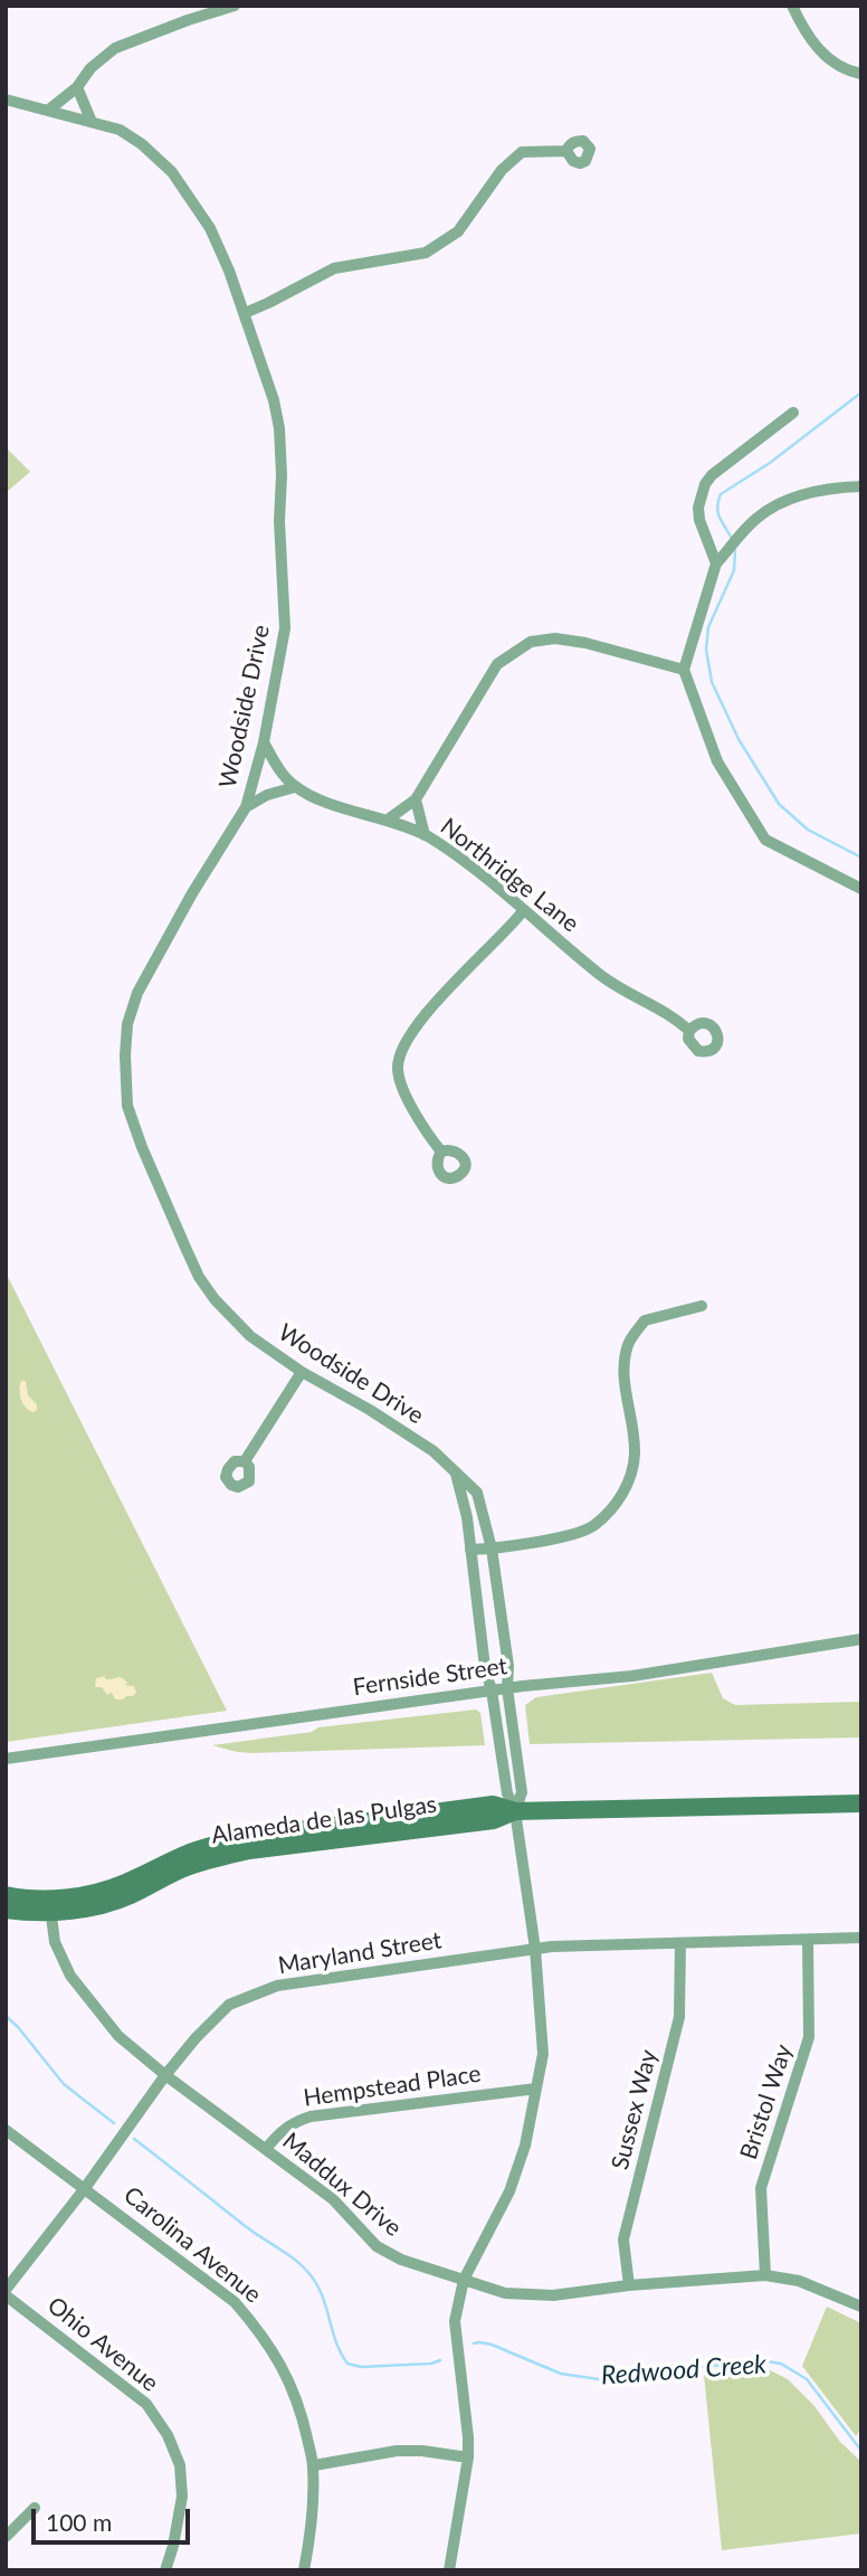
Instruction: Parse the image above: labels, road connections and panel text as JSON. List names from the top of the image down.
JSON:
{
  "streets": {
    "main road": ["Alameda de las Pulgas"],
    "street": [
      "Woodside Drive",
      "Northridge Lane",
      "Fernside Street",
      "Maryland Street",
      "Hempstead Place",
      "Bristol Way",
      "Sussex Way",
      "Maddux Drive",
      "Carolina Avenue",
      "Ohio Avenue"
    ]
  },
  "crossings": [
    ["Woodside Drive", "Northridge Lane"],
    ["Woodside Drive", "Fernside Street"],
    ["Woodside Drive", "Alameda de las Pulgas"],
    ["Alameda de las Pulgas", "Maddux Drive"],
    ["Maryland Street", "Bristol Way"],
    ["Maryland Street", "Sussex Way"],
    ["Maryland Street", "Maddux Drive"],
    ["Maryland Street", "Carolina Avenue"],
    ["Hempstead Place", "Maddux Drive"],
    ["Bristol Way", "Maddux Drive"],
    ["Sussex Way", "Maddux Drive"]
  ],
  "water": ["Redwood Creek"],
  "scale_bar": "100 m"
}
